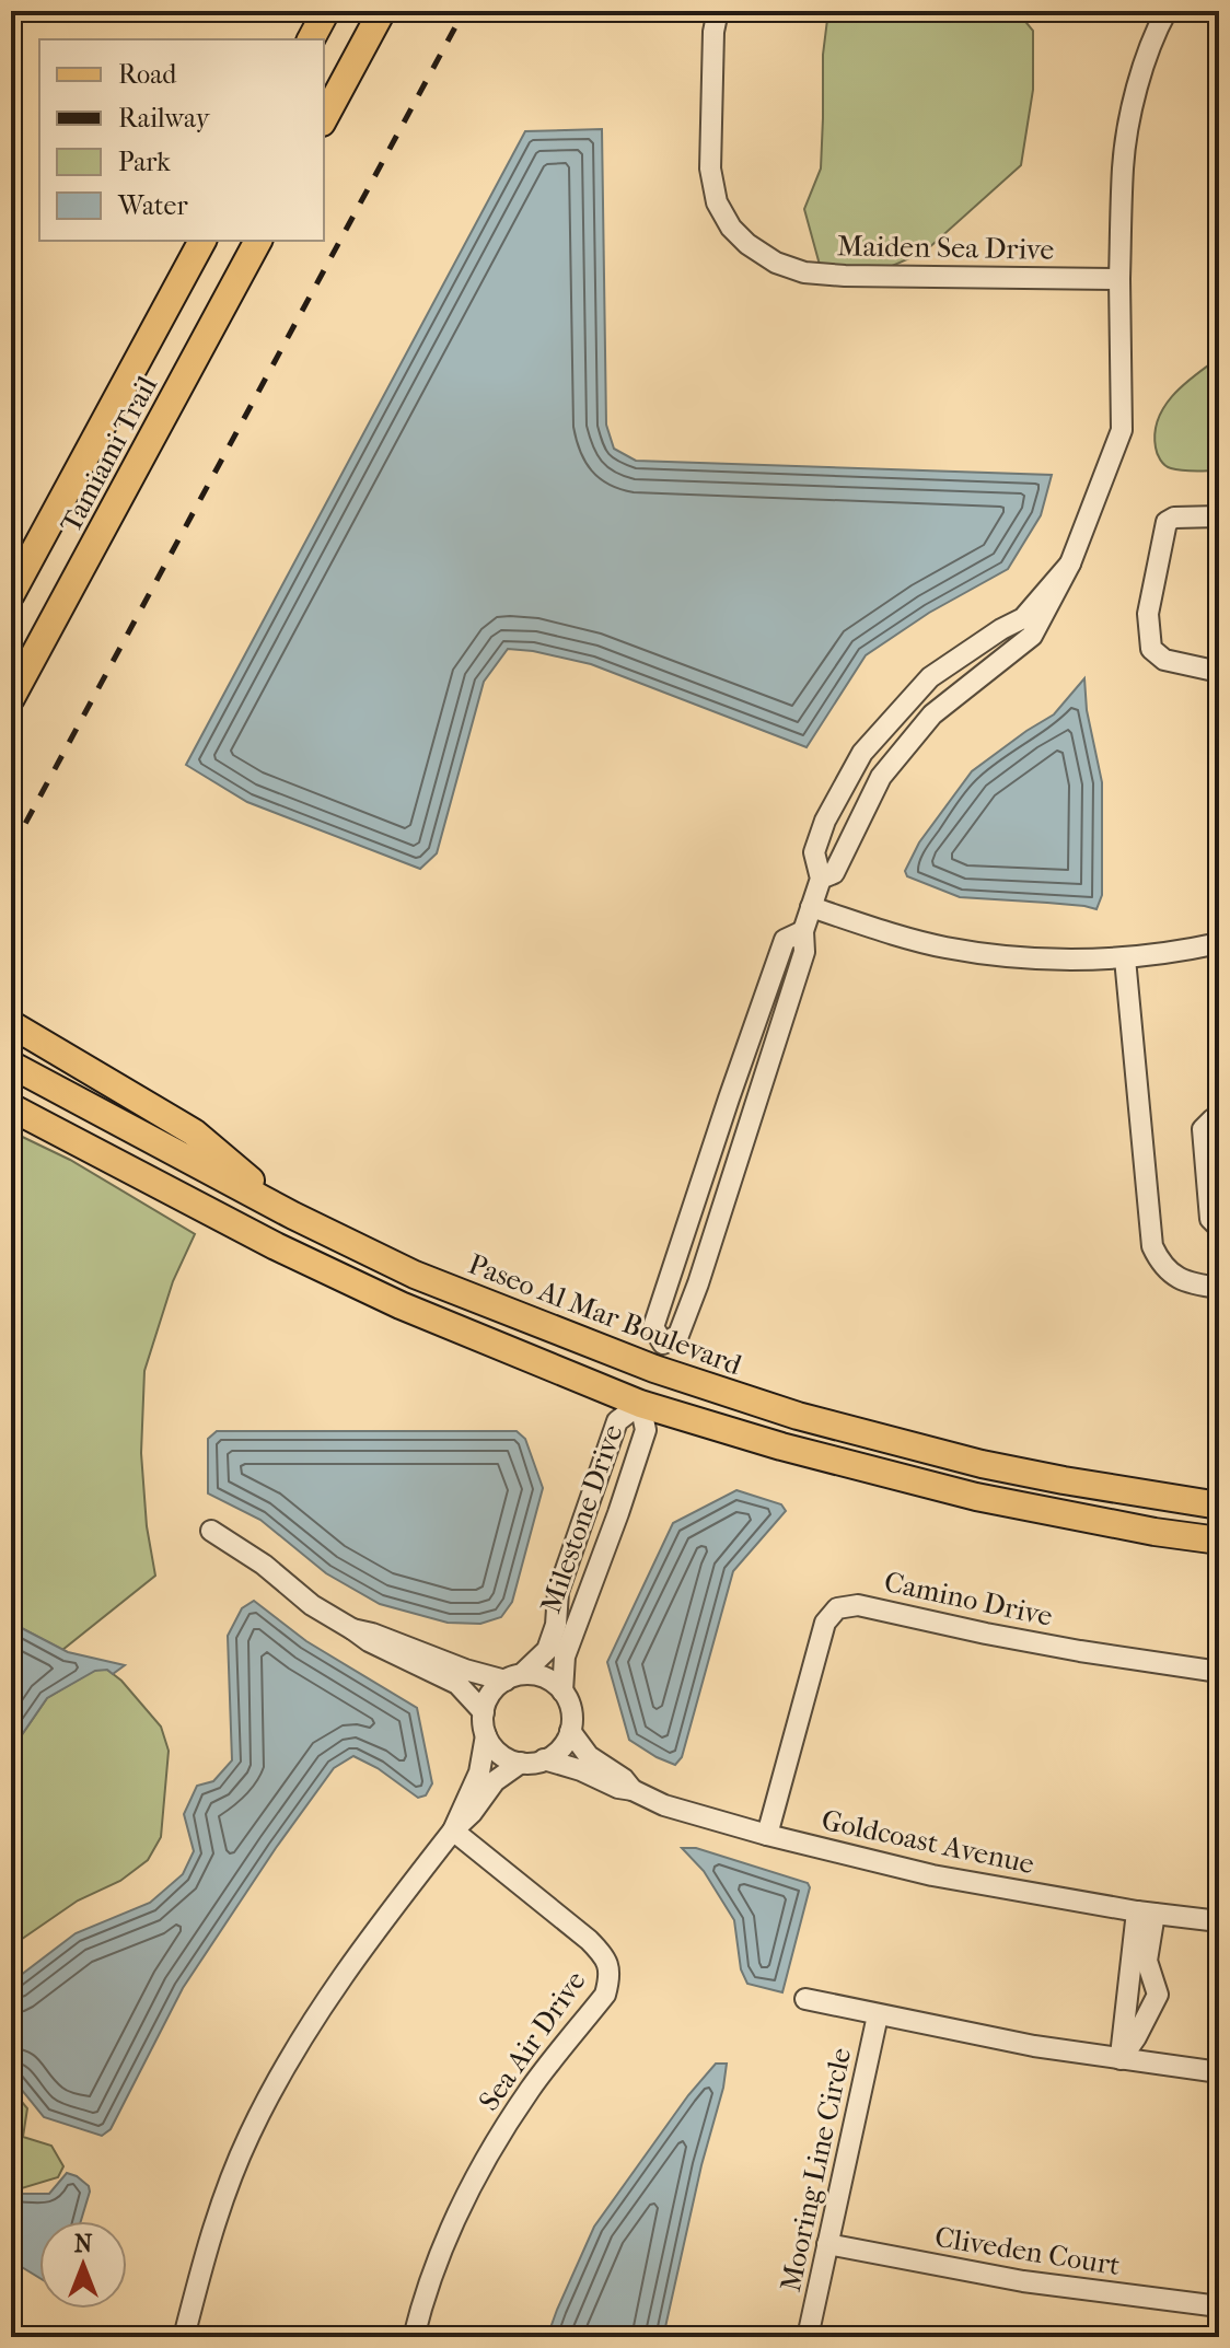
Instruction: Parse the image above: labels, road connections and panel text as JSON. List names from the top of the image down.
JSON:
{
  "streets": {
    "main road": ["Tamiami Trail", "Paseo Al Mar Boulevard"],
    "street": [
      "Maiden Sea Drive",
      "Milestone Drive",
      "Camino Drive",
      "Goldcoast Avenue",
      "Sea Air Drive",
      "Mooring Line Circle",
      "Cliveden Court"
    ]
  },
  "crossings": [
    ["Milestone Drive", "Goldcoast Avenue"],
    ["Camino Drive", "Goldcoast Avenue"],
    ["Mooring Line Circle", "Cliveden Court"]
  ],
  "legend": [
    "Road",
    "Railway",
    "Park",
    "Water"
  ],
  "north": "top"
}
